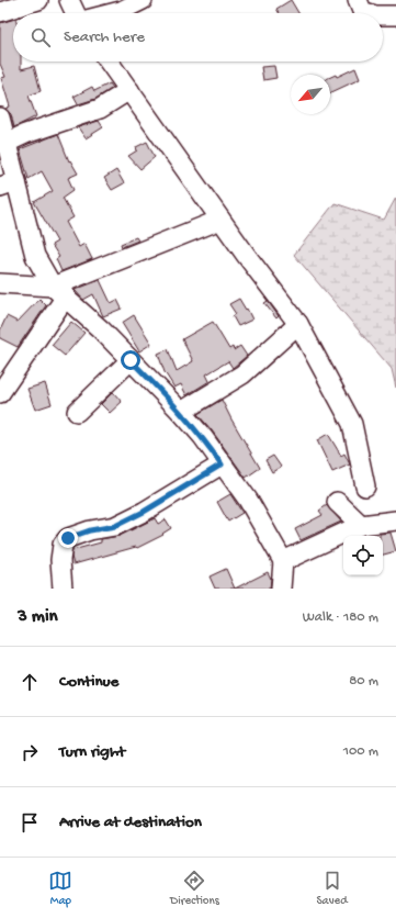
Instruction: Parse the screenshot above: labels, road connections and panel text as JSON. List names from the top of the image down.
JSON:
{
  "north": "bottom left",
  "page": {
    "search": "Search here",
    "heading": ["3 min", "Walk · 180 m"],
    "list": [
      ["Continue", "80 m"],
      ["Turn right", "100 m"],
      "Arrive at destination"
    ],
    "nav": ["Map", "Directions", "Saved"]
  }
}
